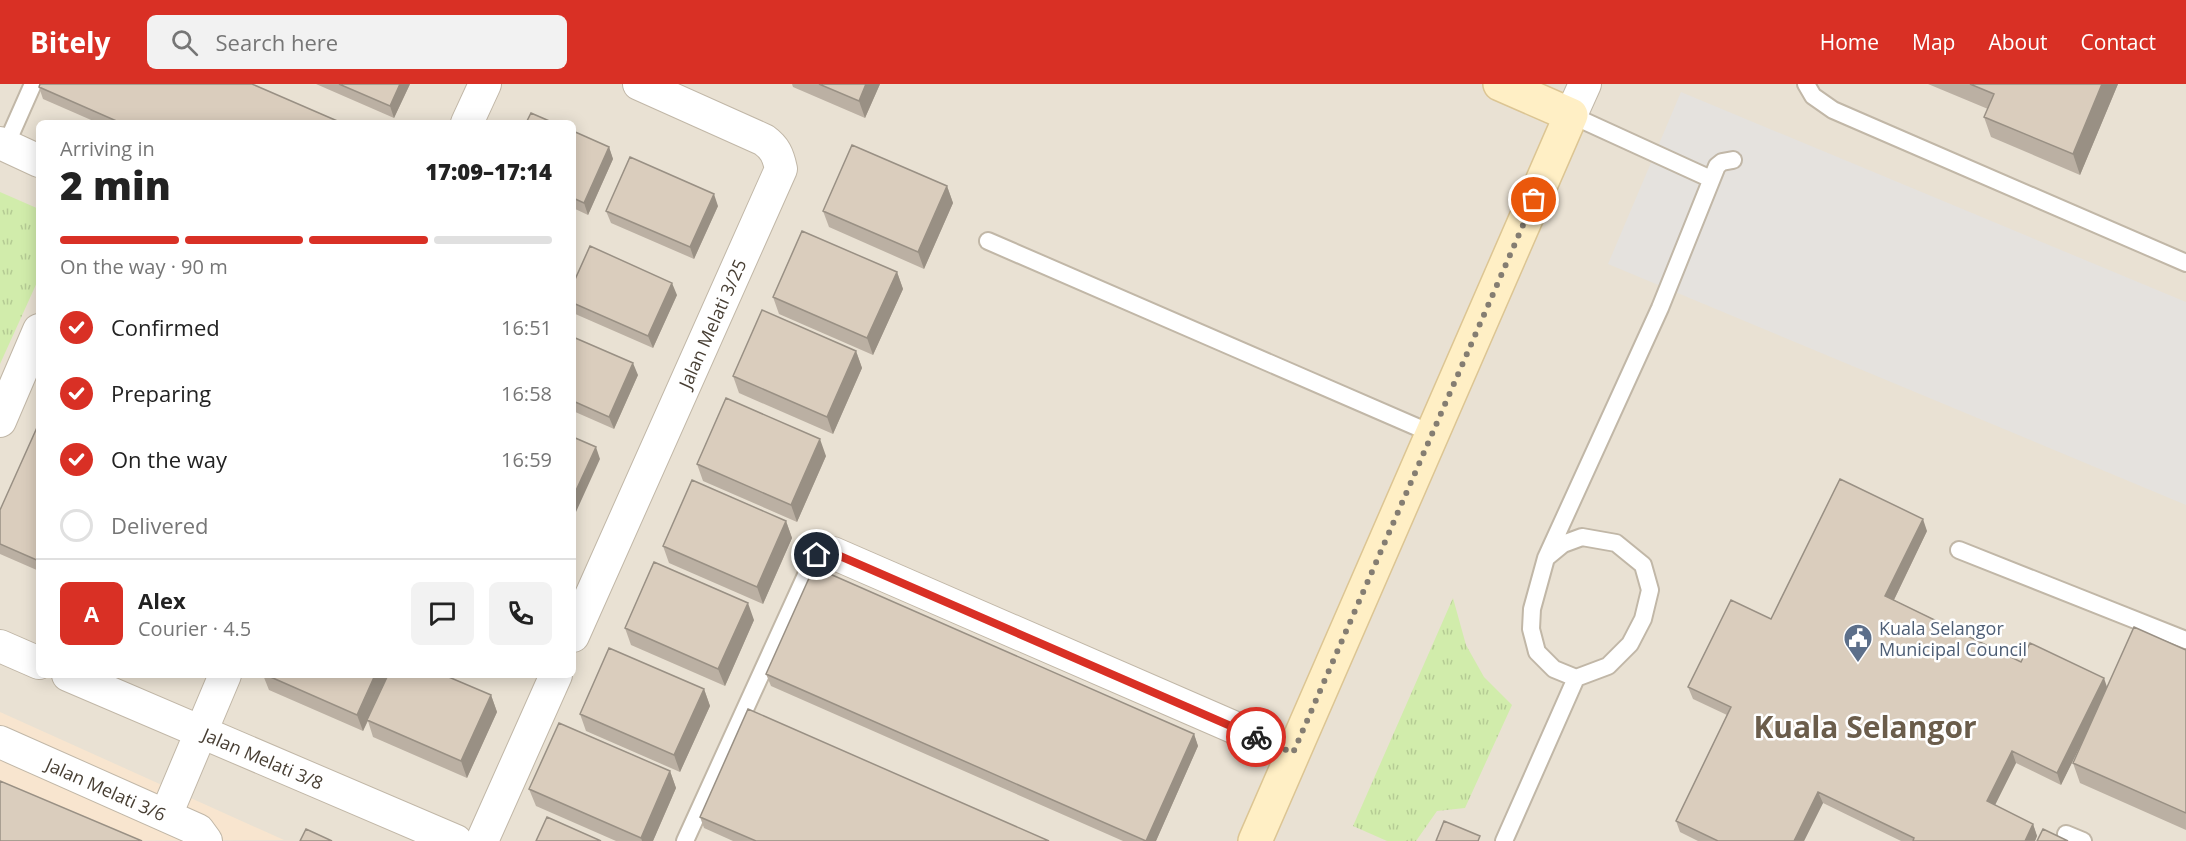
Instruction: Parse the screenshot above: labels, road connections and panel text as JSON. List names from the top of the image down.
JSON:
{
  "streets": {
    "street": ["Jalan Melati 3/25", "Jalan Melati 3/8", "Jalan Melati 3/6"]
  },
  "districts": ["Kuala Selangor"],
  "places": {
    "public building": ["Kuala Selangor Municipal Council"]
  },
  "page": {
    "header": "Bitely",
    "search": "Search here",
    "nav": [
      "Home",
      "Map",
      "About",
      "Contact"
    ],
    "heading": ["2 min", "Arriving in", "17:09–17:14"],
    "panel": ["Alex", "Courier · 4.5"],
    "bar": "On the way · 90 m",
    "list": [
      ["Confirmed", "16:51"],
      ["Preparing", "16:58"],
      ["On the way", "16:59"],
      "Delivered"
    ],
    "round": "A"
  }
}
